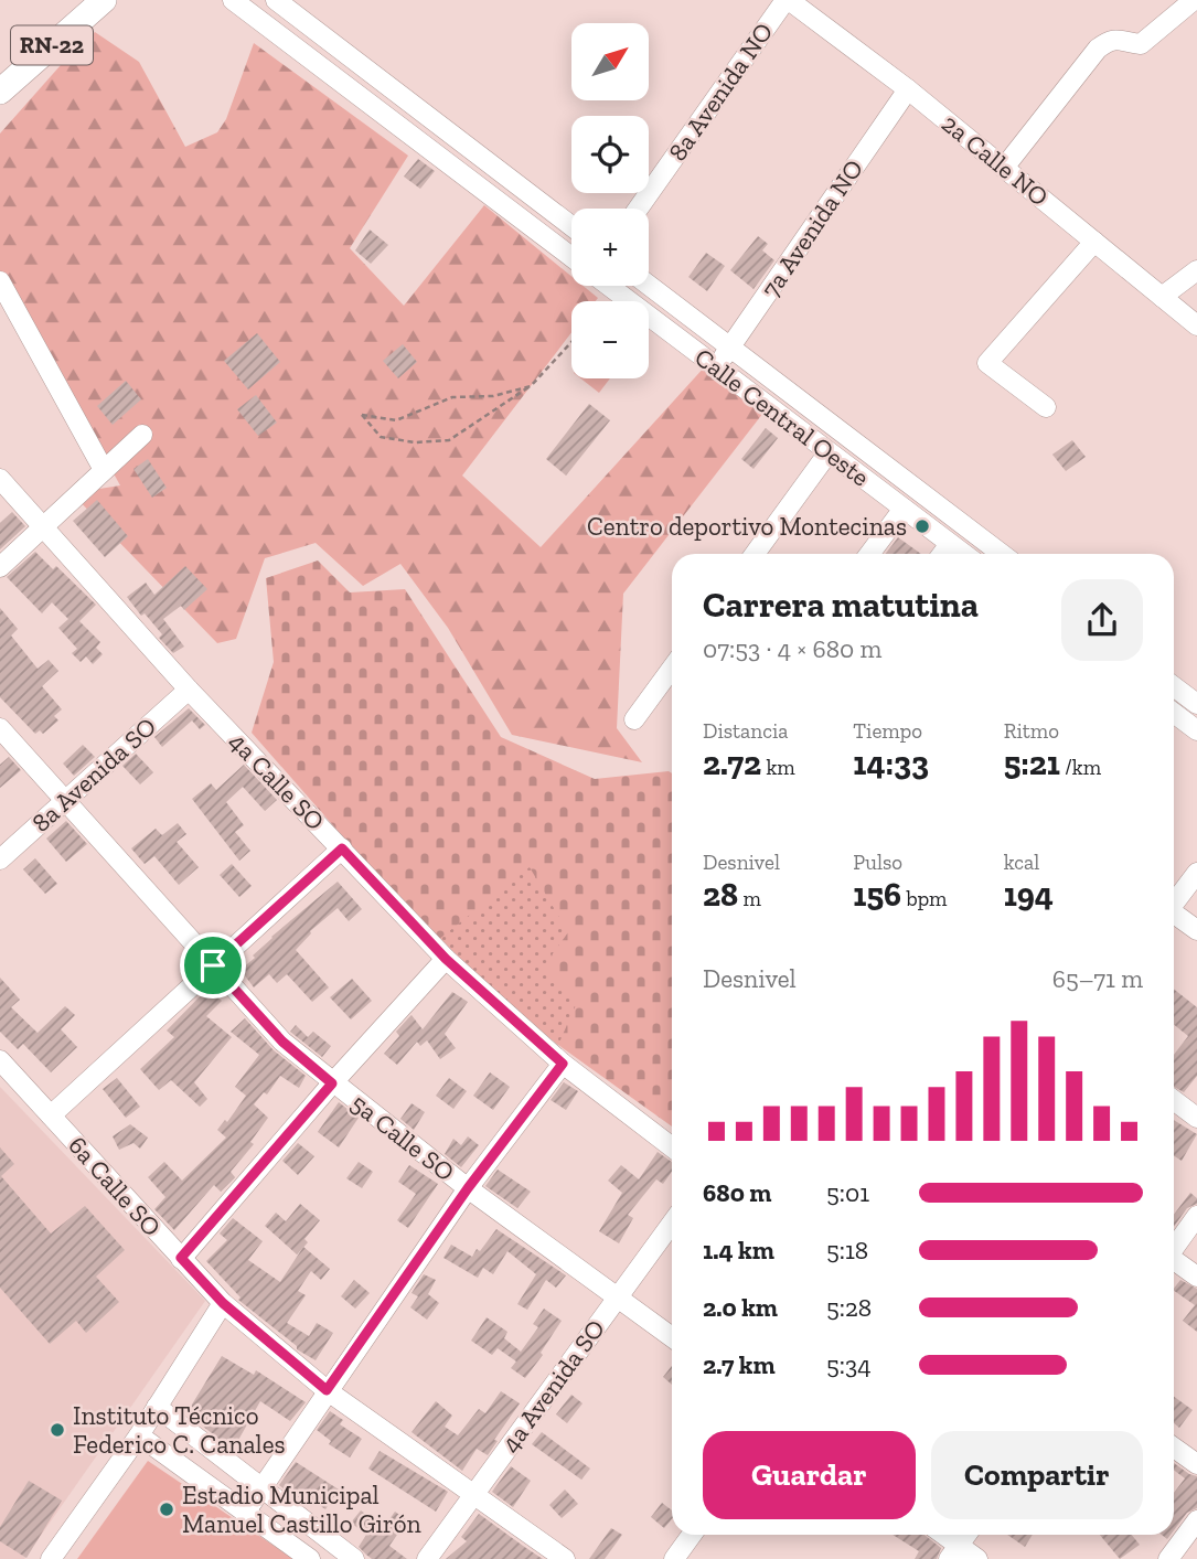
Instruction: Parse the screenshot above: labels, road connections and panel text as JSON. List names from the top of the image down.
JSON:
{
  "streets": {
    "main road": ["RN-22"],
    "street": [
      "8a Avenida NO",
      "2a Calle NO",
      "7a Avenida NO",
      "Calle Central Oeste",
      "8a Avenida SO",
      "4a Calle SO",
      "5a Calle SO",
      "6a Calle SO",
      "4a Avenida SO"
    ]
  },
  "crossings": [
    ["8a Avenida NO", "2a Calle NO"],
    ["2a Calle NO", "7a Avenida NO"],
    ["7a Avenida NO", "Calle Central Oeste"],
    ["8a Avenida SO", "4a Calle SO"],
    ["8a Avenida SO", "5a Calle SO"],
    ["5a Calle SO", "4a Avenida SO"],
    ["6a Calle SO", "4a Avenida SO"]
  ],
  "places": ["Centro deportivo Montecinas", "Instituto Técnico Federico C. Canales", "Estadio Municipal Manuel Castillo Girón"],
  "north": "top right",
  "page": {
    "map_buttons": ["+", "−"],
    "heading": ["Carrera matutina", "07:53 · 4 × 680 m"],
    "stats": [
      ["Distancia", "2.72 km"],
      ["Tiempo", "14:33"],
      ["Ritmo", "5:21 /km"],
      ["Desnivel", "28 m"],
      ["Pulso", "156 bpm"],
      ["kcal", "194"]
    ],
    "chart": ["Desnivel", "65–71 m"],
    "list": [
      {
        "name": "680 m",
        "note": "5:01"
      },
      {
        "name": "1.4 km",
        "note": "5:18"
      },
      {
        "name": "2.0 km",
        "note": "5:28"
      },
      {
        "name": "2.7 km",
        "note": "5:34"
      }
    ],
    "buttons": ["Guardar", "Compartir"]
  }
}
